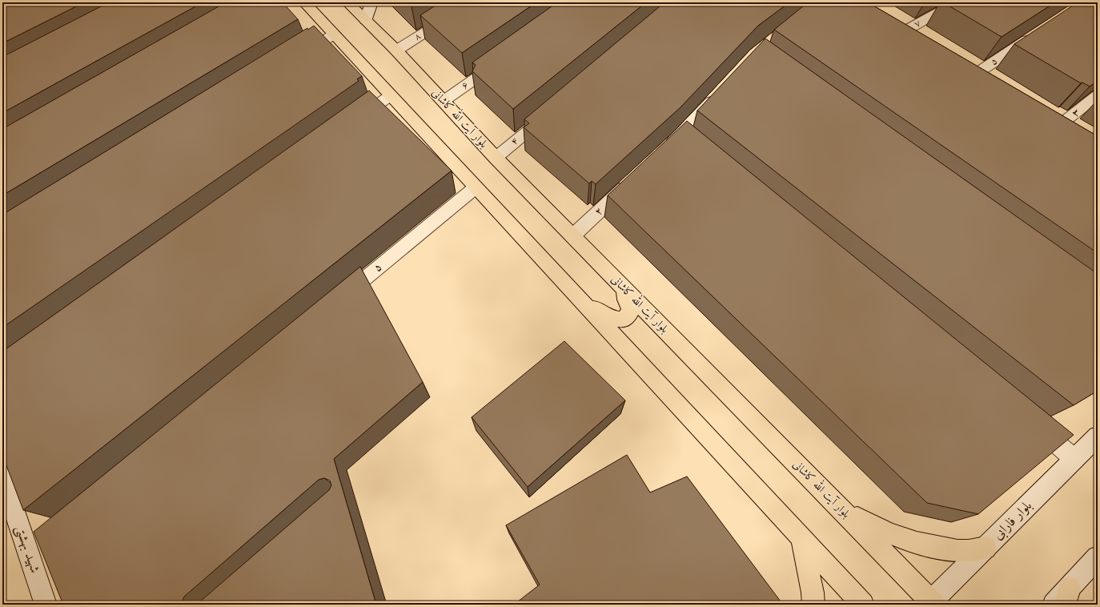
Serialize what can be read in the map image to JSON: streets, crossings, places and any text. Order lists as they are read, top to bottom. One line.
{"streets":{"main road":["بلوار آیت الله کاشانی","بلوار فارابی","شهید بهشتی"],"street":["۷","۸","۵","۶","۳","۴","۲"]},"crossings":[["۸","بلوار آیت الله کاشانی"],["۶","بلوار آیت الله کاشانی"],["بلوار آیت الله کاشانی","۴"],["بلوار آیت الله کاشانی","۲"],["بلوار آیت الله کاشانی","بلوار فارابی"]]}
